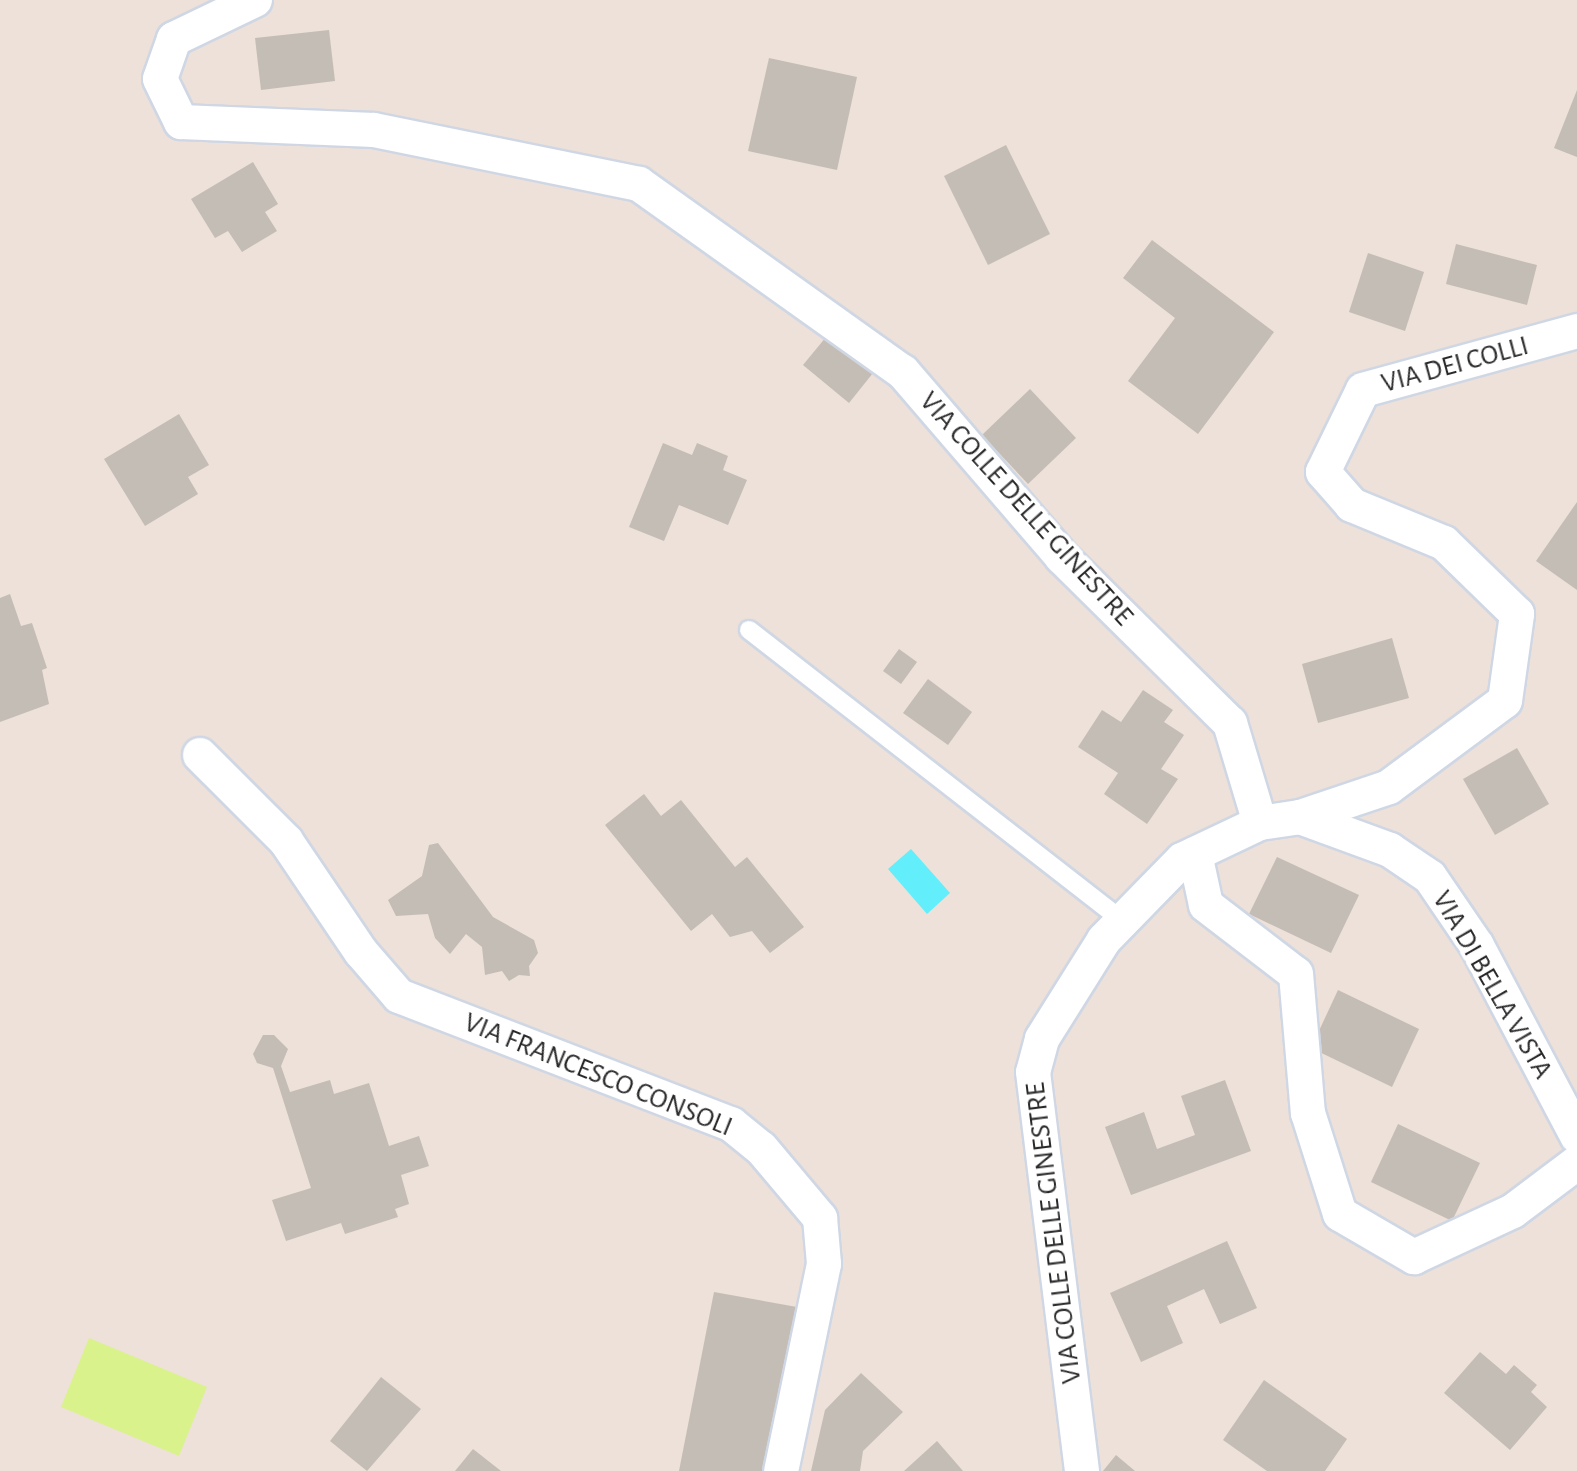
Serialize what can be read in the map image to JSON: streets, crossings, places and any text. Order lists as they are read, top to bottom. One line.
{"streets":{"street":["VIA DEI COLLI","VIA COLLE DELLE GINESTRE","VIA DI BELLA VISTA","VIA FRANCESCO CONSOLI"]},"crossings":[["VIA DEI COLLI","VIA COLLE DELLE GINESTRE"],["VIA DEI COLLI","VIA DI BELLA VISTA"]]}
